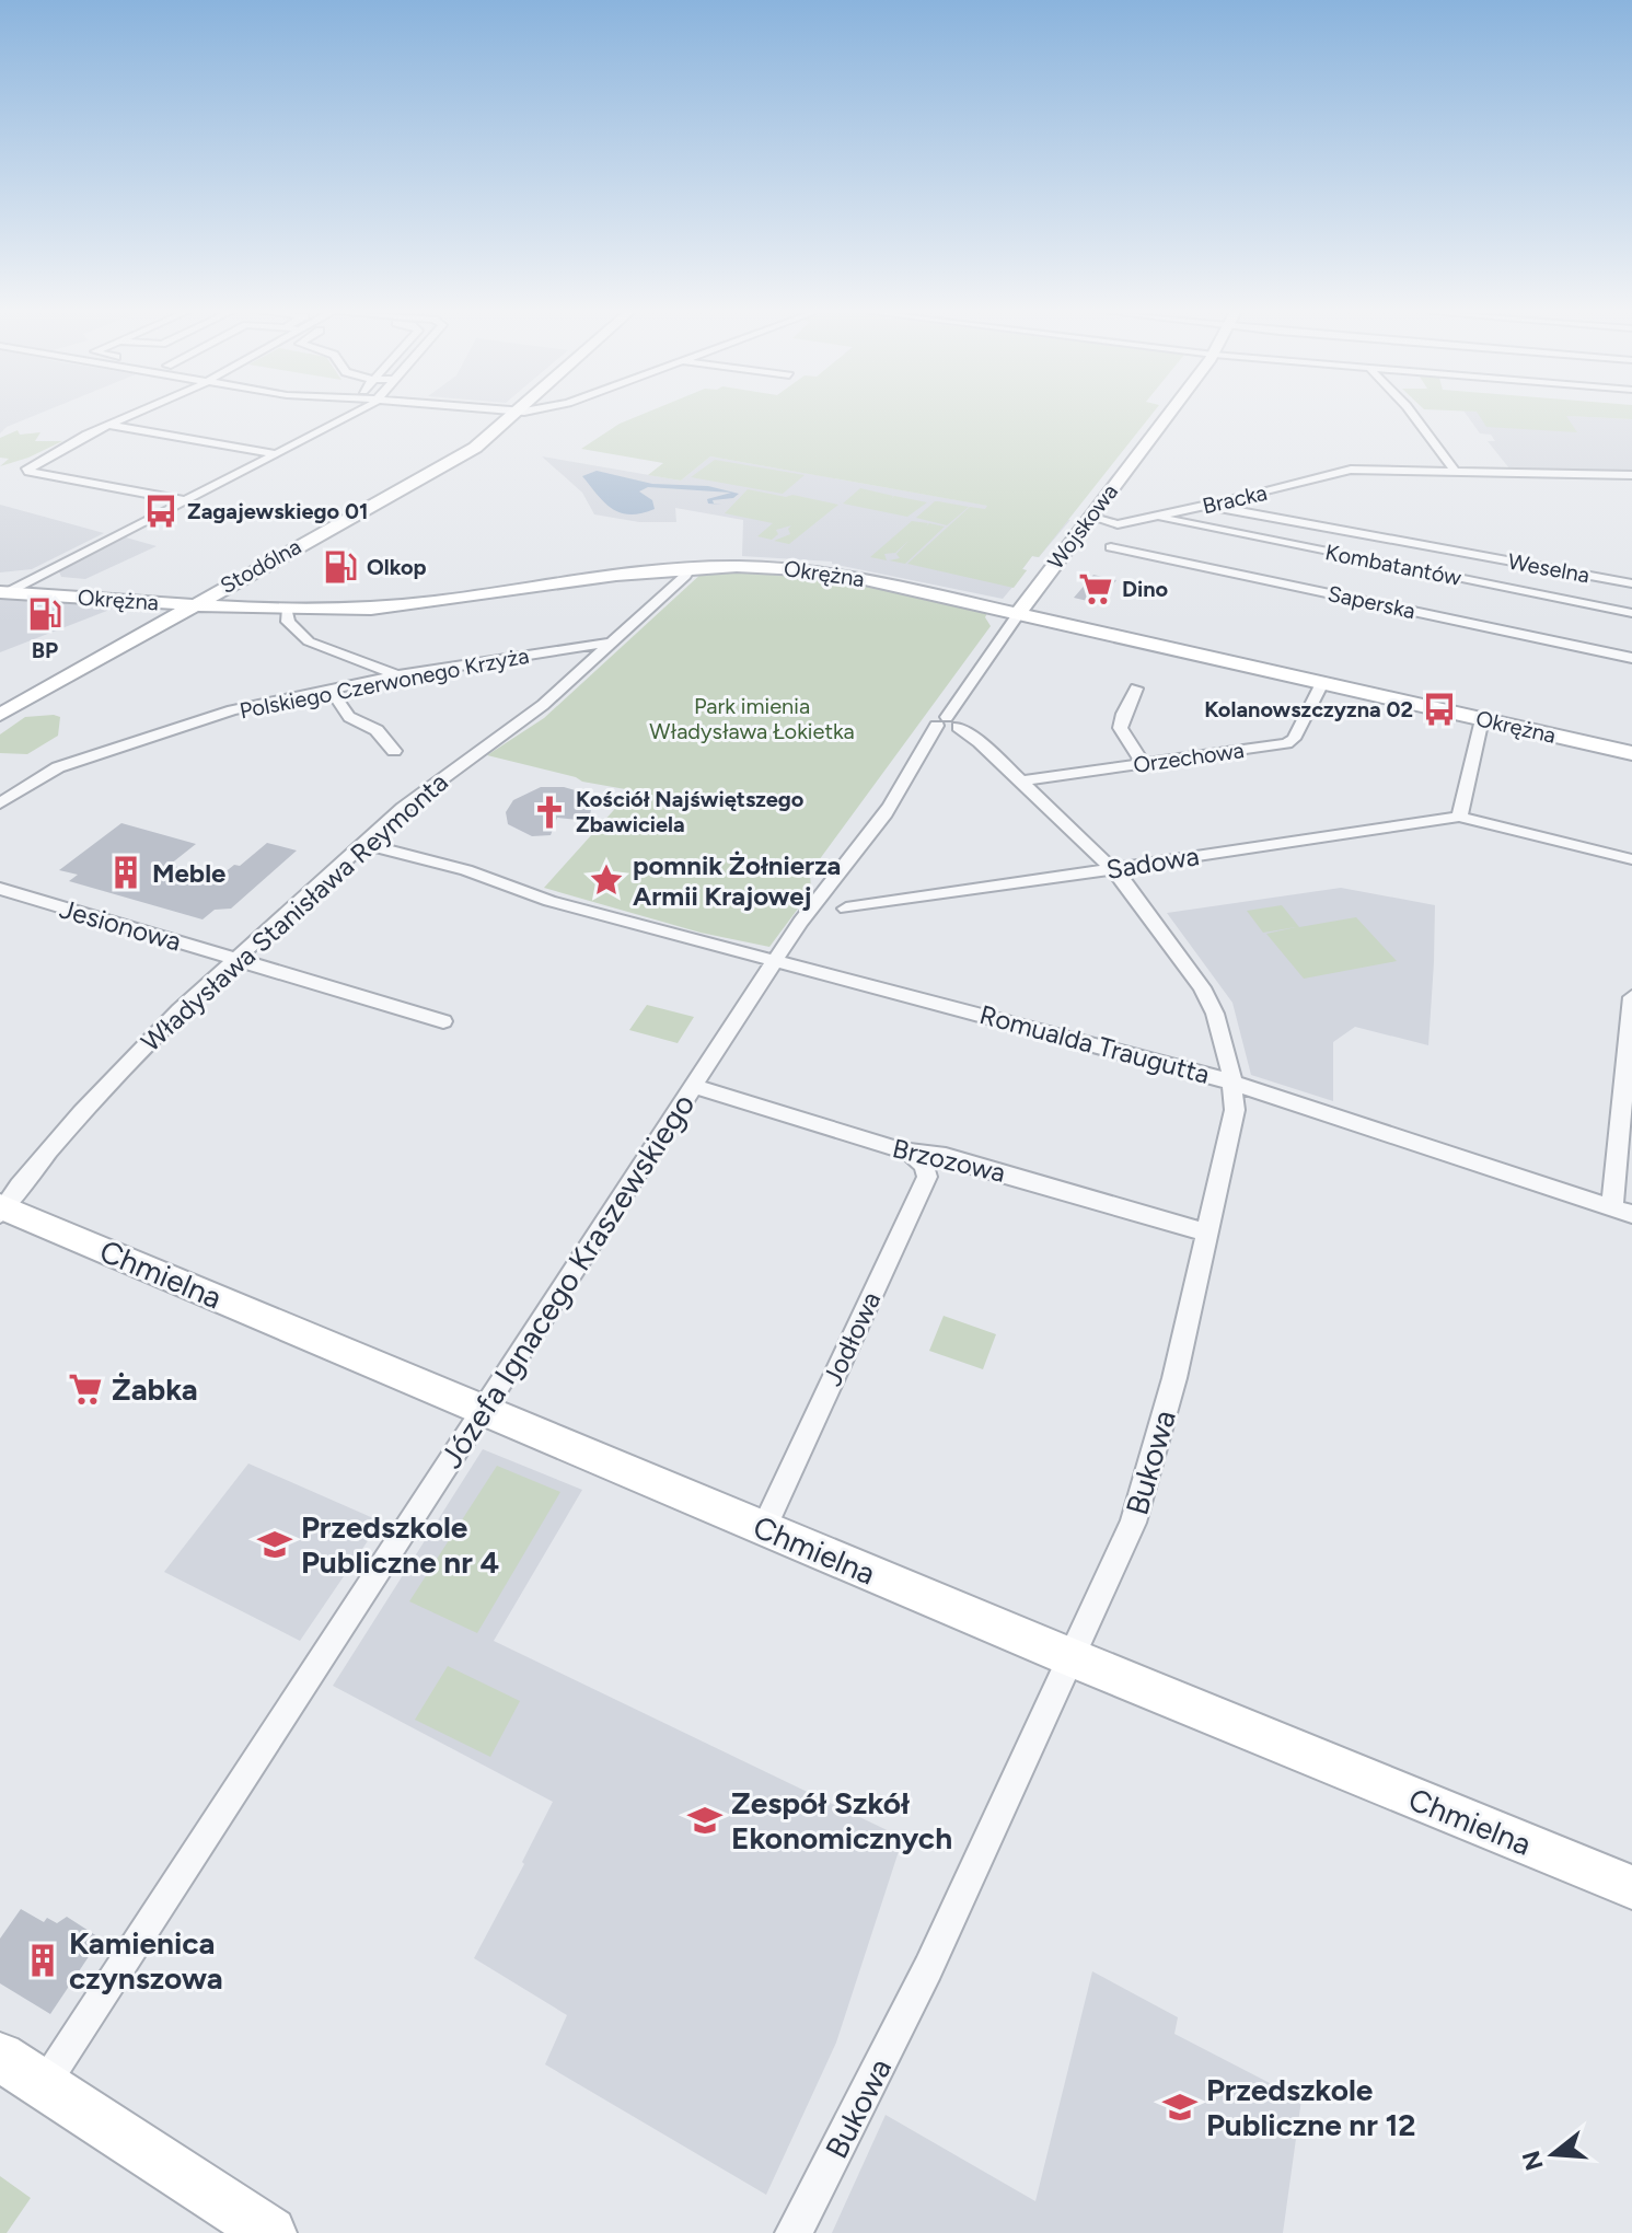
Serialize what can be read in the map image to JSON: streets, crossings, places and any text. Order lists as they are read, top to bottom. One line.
{"streets":{"street":["Bracka","Wojskowa","Kombatantów","Stodólna","Weselna","Okrężna","Saperska","Polskiego Czerwonego Krzyża","Orzechowa","Sadowa","Władysława Stanisława Reymonta","Jesionowa","Romualda Traugutta","Brzozowa","Chmielna","Józefa Ignacego Kraszewskiego","Jodłowa","Bukowa"]},"crossings":[["Bracka","Wojskowa"],["Bracka","Kombatantów"],["Bracka","Weselna"],["Wojskowa","Okrężna"],["Wojskowa","Józefa Ignacego Kraszewskiego"],["Stodólna","Okrężna"],["Okrężna","Orzechowa"],["Okrężna","Władysława Stanisława Reymonta"],["Okrężna","Józefa Ignacego Kraszewskiego"],["Polskiego Czerwonego Krzyża","Władysława Stanisława Reymonta"],["Orzechowa","Bukowa"],["Sadowa","Bukowa"],["Władysława Stanisława Reymonta","Jesionowa"],["Władysława Stanisława Reymonta","Romualda Traugutta"],["Władysława Stanisława Reymonta","Chmielna"],["Romualda Traugutta","Józefa Ignacego Kraszewskiego"],["Romualda Traugutta","Bukowa"],["Brzozowa","Józefa Ignacego Kraszewskiego"],["Brzozowa","Jodłowa"],["Brzozowa","Bukowa"],["Chmielna","Józefa Ignacego Kraszewskiego"],["Chmielna","Jodłowa"],["Chmielna","Bukowa"],["Józefa Ignacego Kraszewskiego","Bukowa"]],"parks":["Park imienia Władysława Łokietka"],"places":{"bus stop":["Zagajewskiego 01","Kolanowszczyzna 02"],"fuel station":["Olkop","BP"],"supermarket":["Dino","Żabka"],"church":["Kościół Najświętszego Zbawiciela"],"building":["Meble","Kamienica czynszowa"],"place":["pomnik Żołnierza Armii Krajowej"],"school or university":["Przedszkole Publiczne nr 4","Zespół Szkół Ekonomicznych","Przedszkole Publiczne nr 12"]},"north":"left"}
